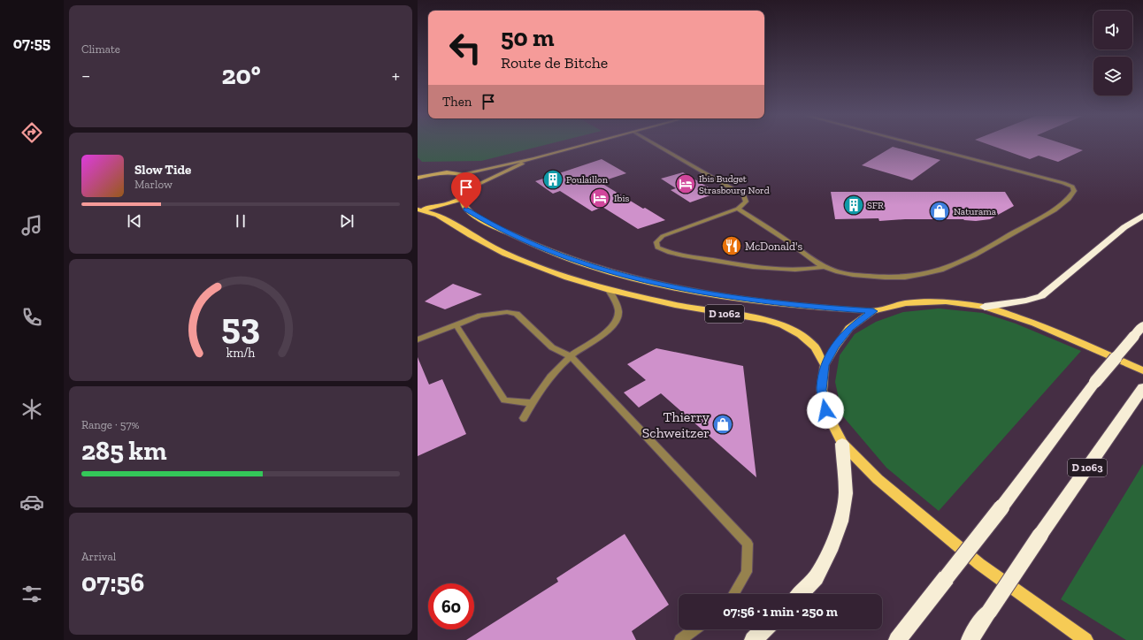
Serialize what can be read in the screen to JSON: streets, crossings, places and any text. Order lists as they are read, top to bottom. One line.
{"streets":{"highway":["D 1063"],"main road":["D 1062"]},"places":{"building":["Poulaillon","SFR"],"hotel":["Ibis Budget Strasbourg Nord","Ibis"],"shop":["Naturama","Thierry Schweitzer"],"restaurant":["McDonald's"]},"page":{"tabs":"07:55","tile":["Climate",["Range · 57%","285 km"],["Arrival","07:56"]],"turn":["50 m","Route de Bitche"],"heat":["−","20°","+"],"then":"Then","song":["Slow Tide","Marlow"],"limit":"60","trip":"07:56 · 1 min · 250 m","gauge":["53","km/h"]}}
